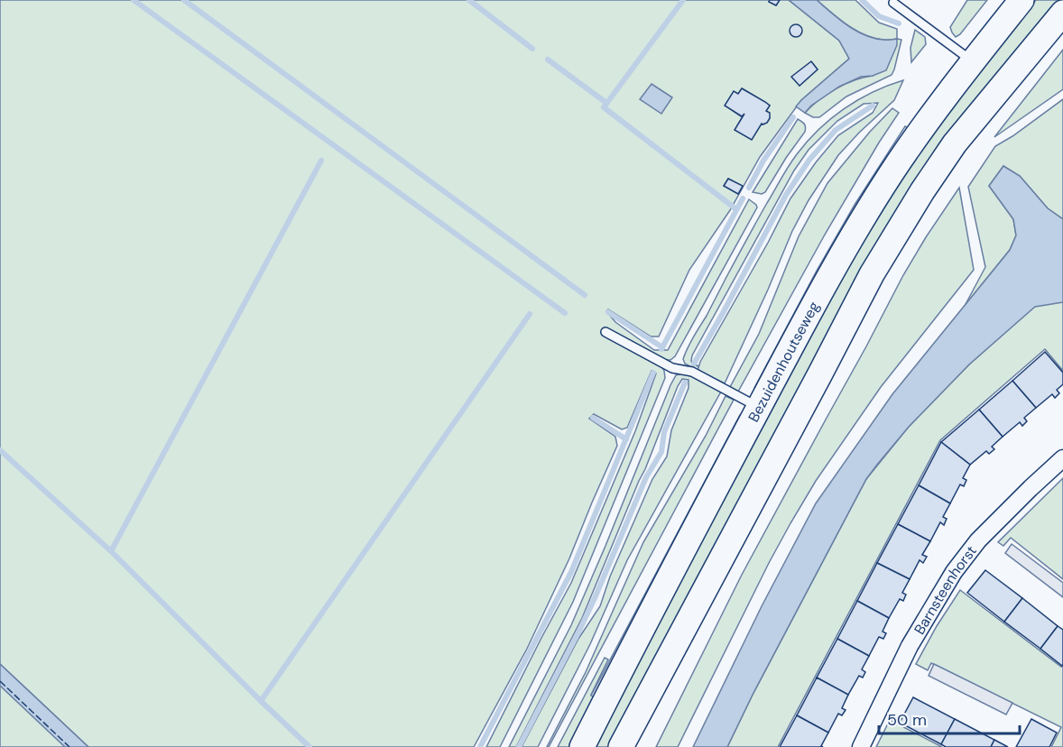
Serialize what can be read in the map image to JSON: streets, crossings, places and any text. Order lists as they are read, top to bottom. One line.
{"streets":{"main road":["Bezuidenhoutseweg"],"street":["Barnsteenhorst"]},"scale_bar":"50 m"}
